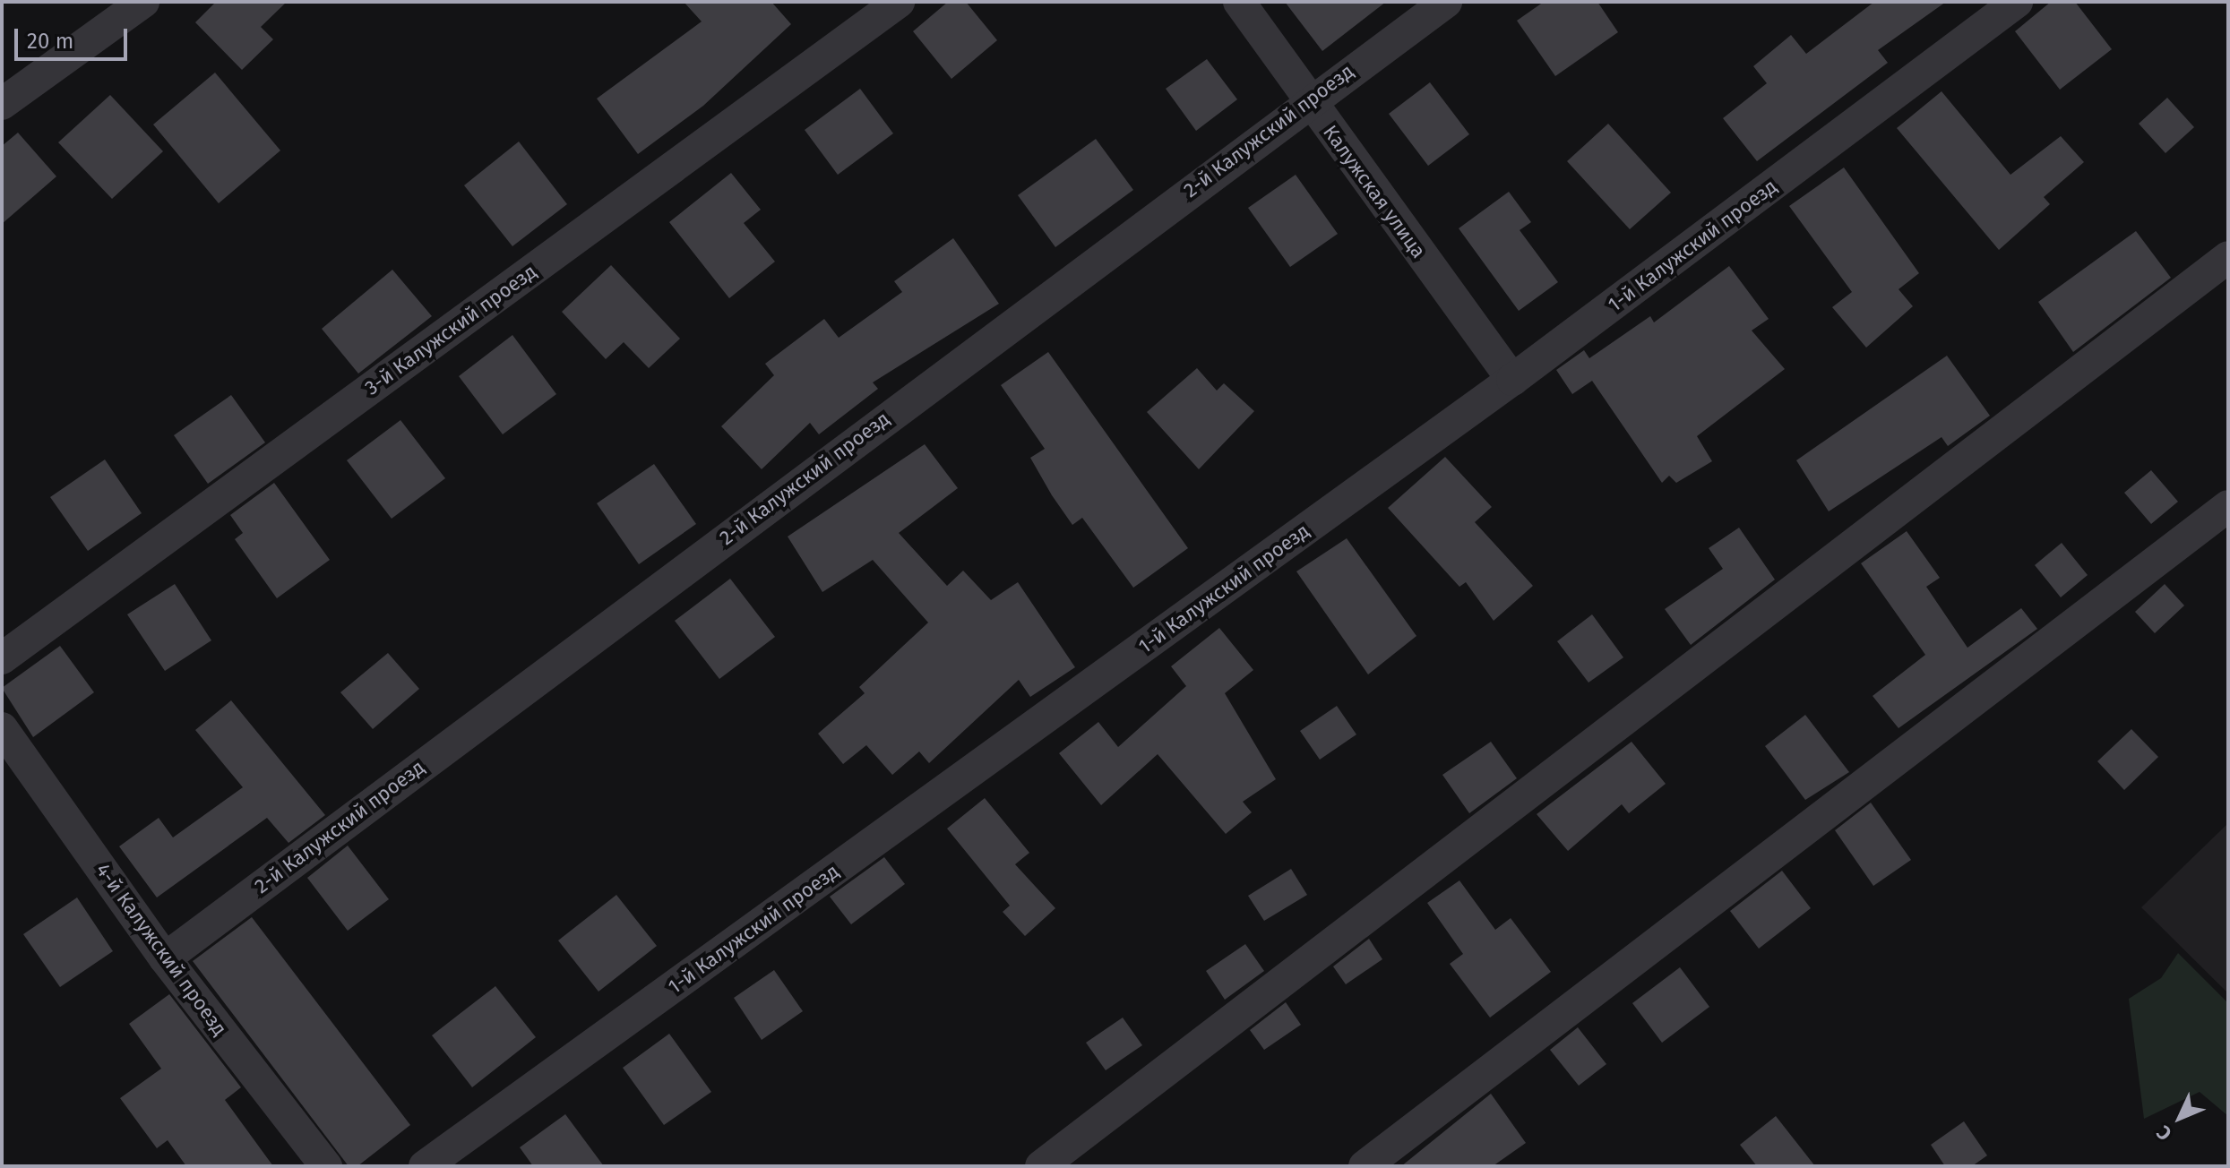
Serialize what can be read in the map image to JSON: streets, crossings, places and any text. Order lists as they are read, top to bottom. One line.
{"streets":{"street":["2-й Калужский проезд","Калужская улица","1-й Калужский проезд","3-й Калужский проезд","4-й Калужский проезд"]},"crossings":[["2-й Калужский проезд","Калужская улица"],["2-й Калужский проезд","4-й Калужский проезд"],["Калужская улица","1-й Калужский проезд"]],"scale_bar":"20 m","north":"bottom left"}
